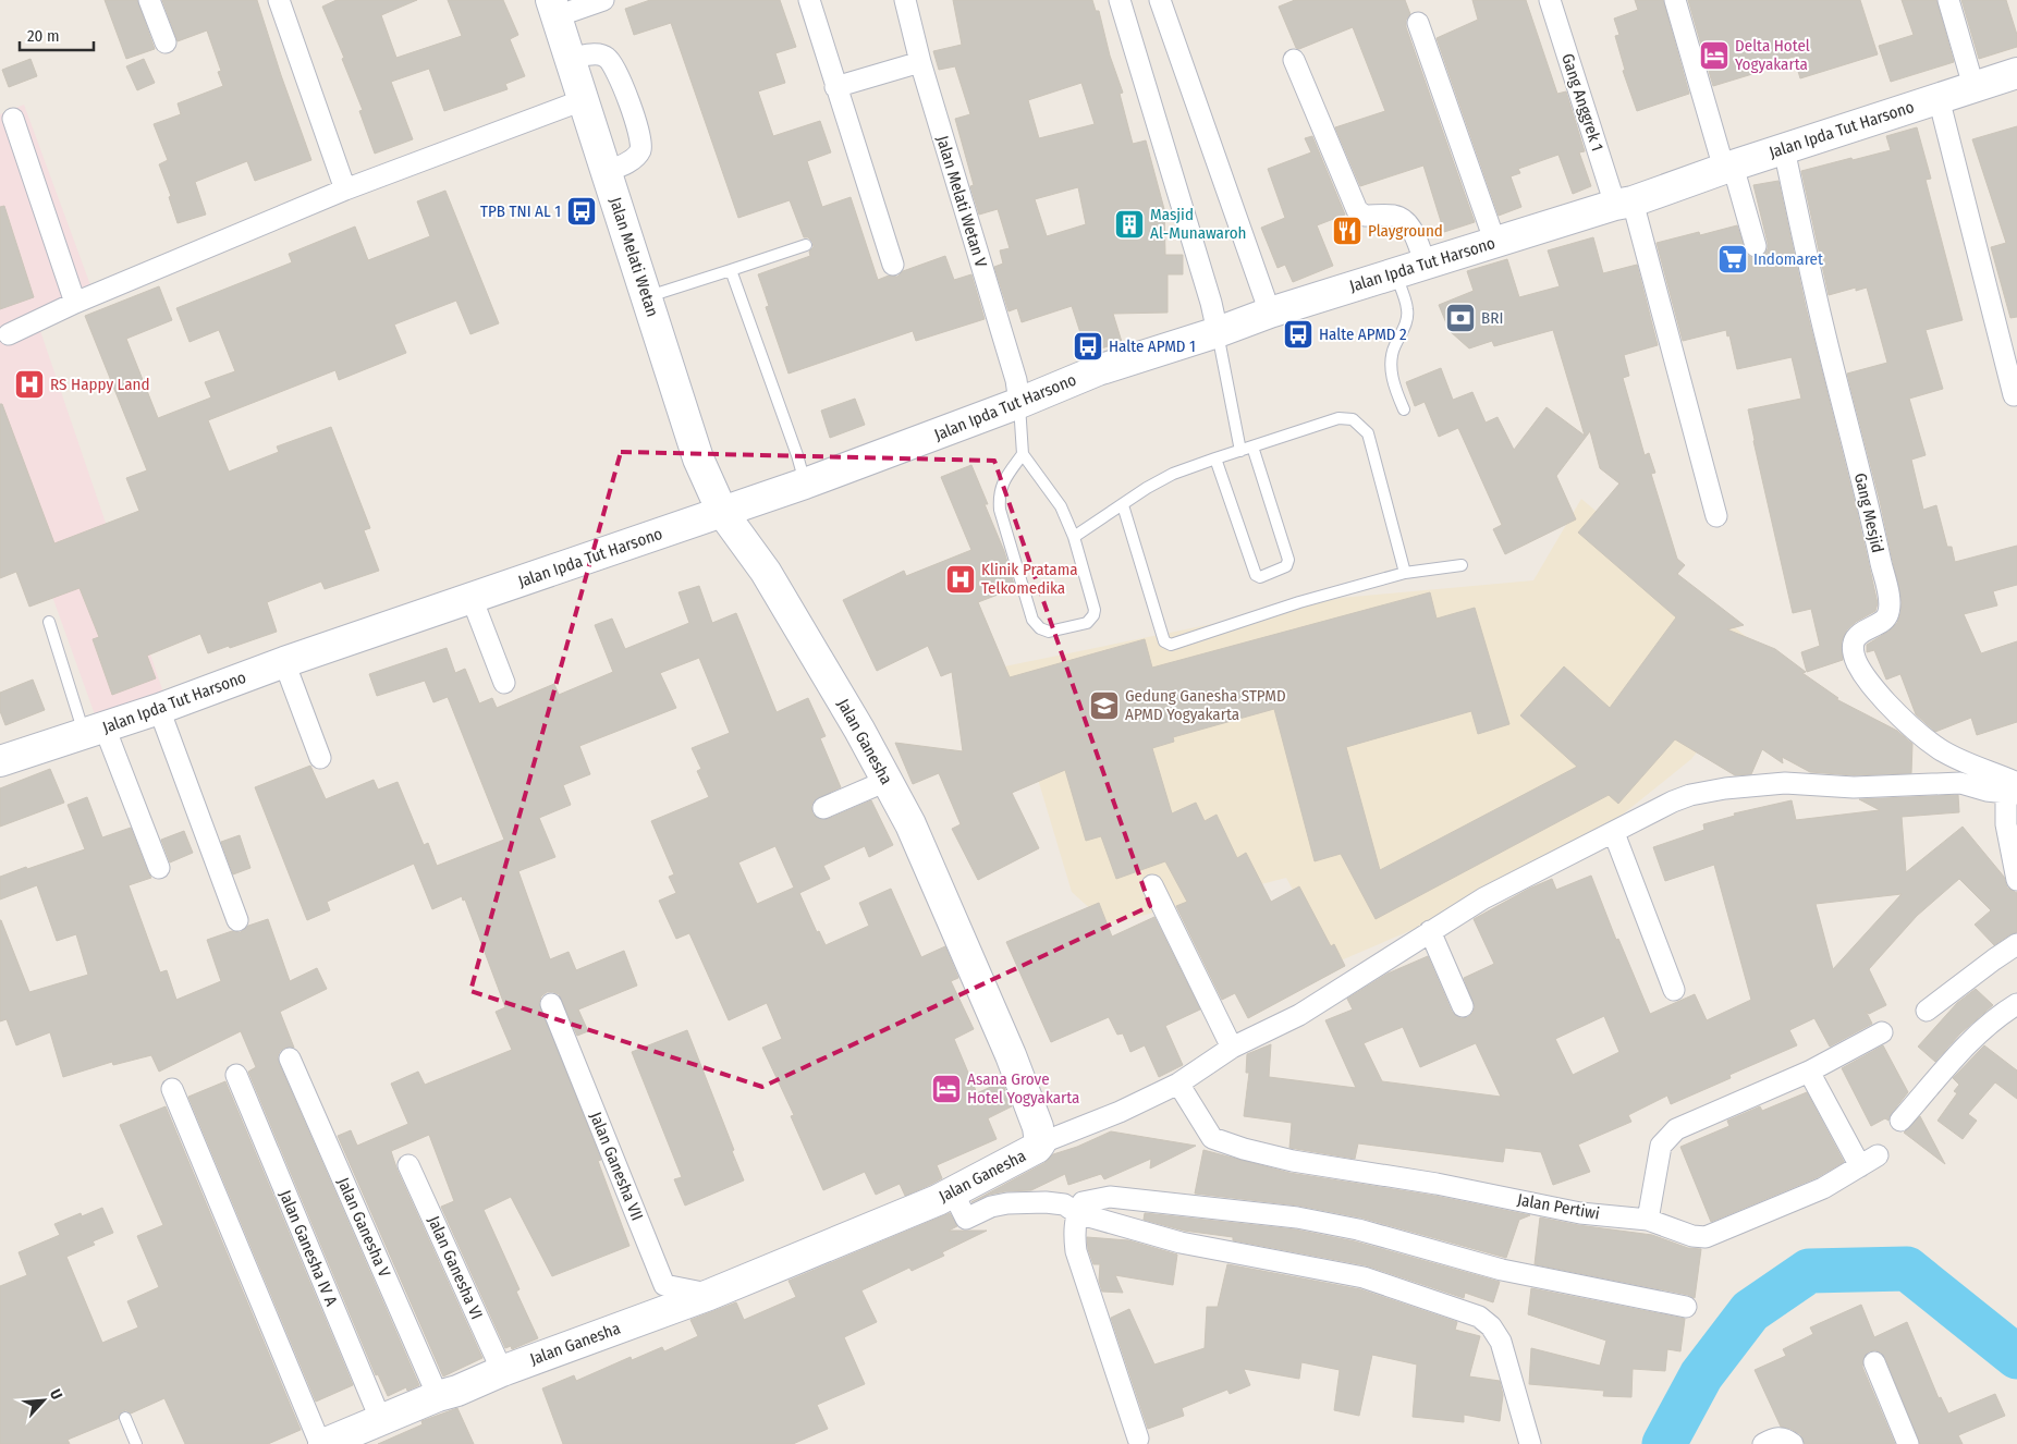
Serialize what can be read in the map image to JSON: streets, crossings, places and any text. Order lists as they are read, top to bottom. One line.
{"streets":{"main road":["Jalan Ipda Tut Harsono","Jalan Melati Wetan","Jalan Ganesha"],"street":["Gang Anggrek 1","Jalan Melati Wetan V","Gang Mesjid","Jalan Ganesha VII","Jalan Pertiwi","Jalan Ganesha V","Jalan Ganesha IV A","Jalan Ganesha VI"]},"crossings":[["Gang Anggrek 1","Jalan Ipda Tut Harsono"],["Jalan Ipda Tut Harsono","Jalan Melati Wetan V"],["Jalan Ipda Tut Harsono","Jalan Melati Wetan"],["Jalan Ipda Tut Harsono","Gang Mesjid"],["Jalan Ipda Tut Harsono","Jalan Ganesha"],["Jalan Melati Wetan","Jalan Ganesha"],["Jalan Ganesha","Jalan Ganesha VII"],["Jalan Ganesha","Jalan Ganesha V"],["Jalan Ganesha","Jalan Ganesha IV A"],["Jalan Ganesha","Jalan Ganesha VI"]],"places":{"hotel":["Delta Hotel Yogyakarta","Asana Grove Hotel Yogyakarta"],"bus stop":["TPB TNI AL 1","Halte APMD 2","Halte APMD 1"],"building":["Masjid Al-Munawaroh"],"restaurant":["Playground"],"supermarket":["Indomaret"],"bank":["BRI"],"hospital":["RS Happy Land","Klinik Pratama Telkomedika"],"school or university":["Gedung Ganesha STPMD APMD Yogyakarta"]},"scale_bar":"20 m","north":"top right"}
